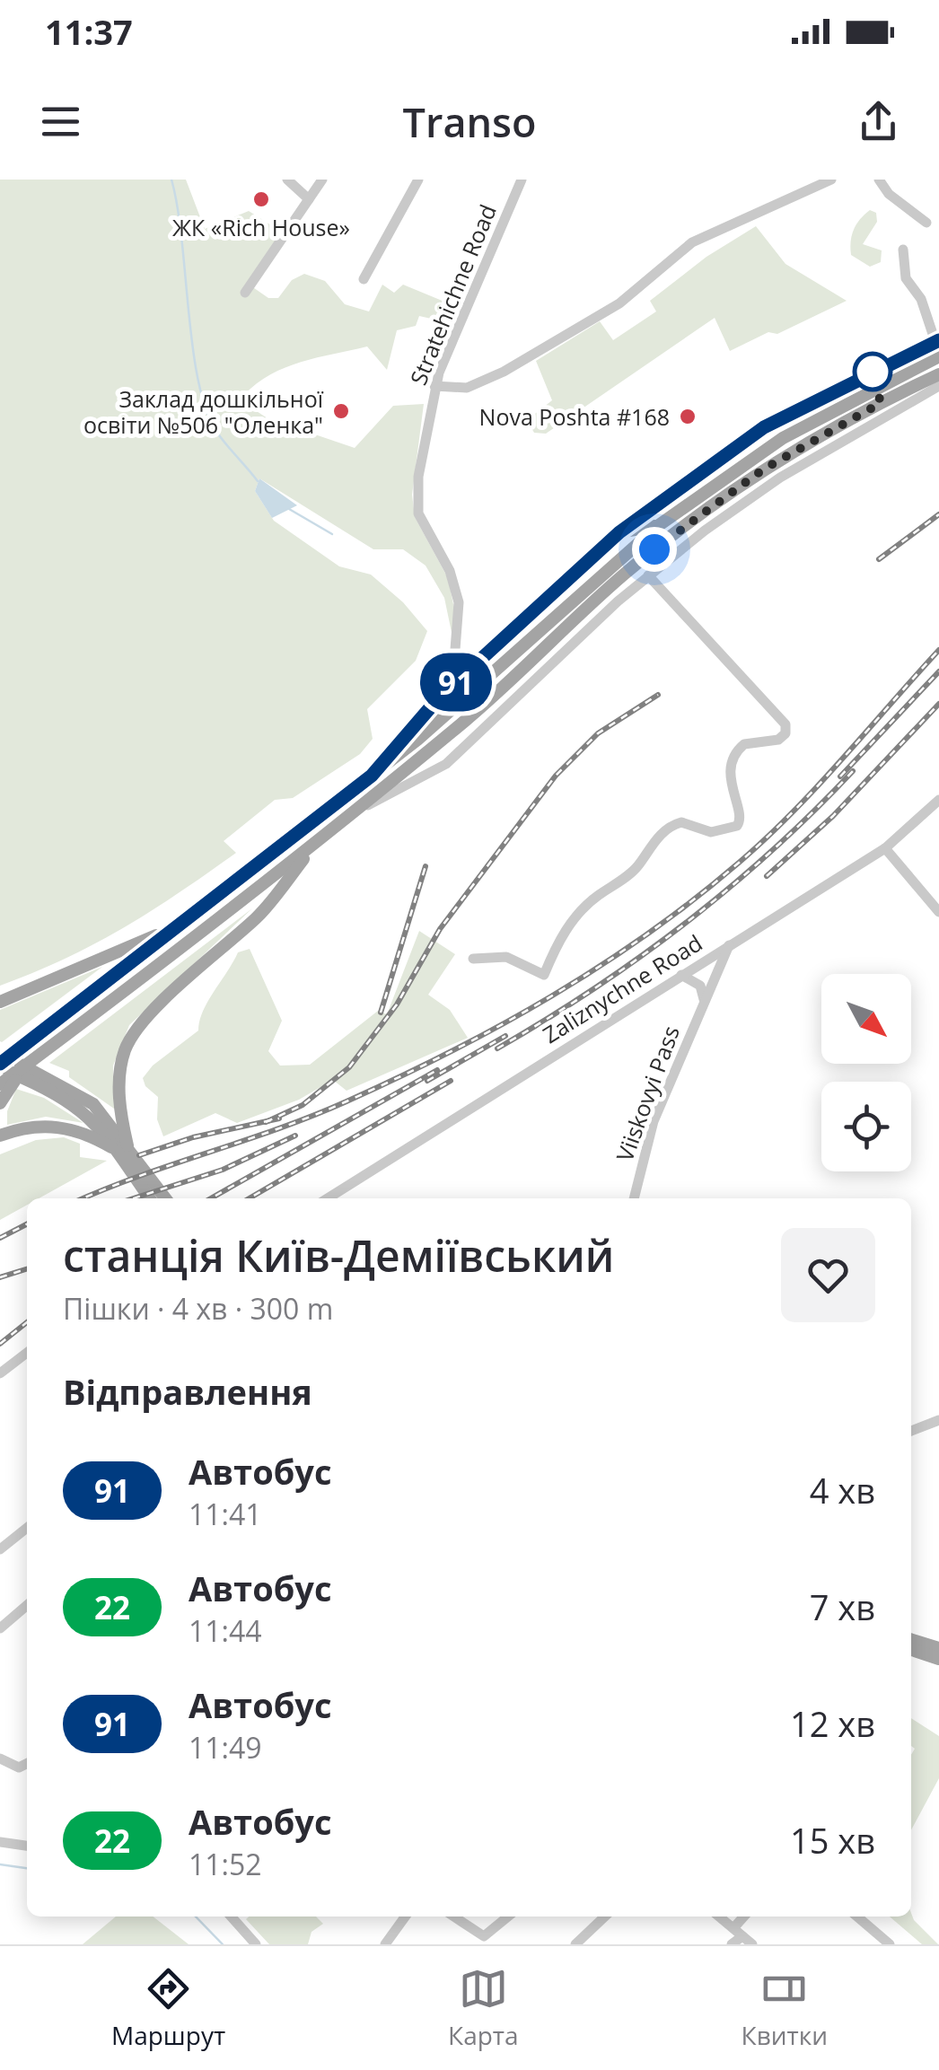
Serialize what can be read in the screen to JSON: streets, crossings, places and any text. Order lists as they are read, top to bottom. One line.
{"streets":{"street":["Stratehichne Road","Zaliznychne Road","Viiskovyi Pass"]},"crossings":[["Zaliznychne Road","Viiskovyi Pass"]],"places":["ЖК «Rich House»","Заклад дошкільної освіти №506 \"Оленка\"","Nova Poshta #168"],"lines":["bus line 91"],"north":"bottom right","page":{"status":"11:37","header":"Transo","on_map":"91","heading":[["станція Київ-Деміївський","Пішки · 4 хв · 300 m"],"Відправлення"],"list":[{"mark":"91","name":"Автобус","note":"11:41","value":"4 хв"},{"mark":"22","name":"Автобус","note":"11:44","value":"7 хв"},{"mark":"91","name":"Автобус","note":"11:49","value":"12 хв"},{"mark":"22","name":"Автобус","note":"11:52","value":"15 хв"}],"tabs":["Маршрут","Карта","Квитки"]}}
